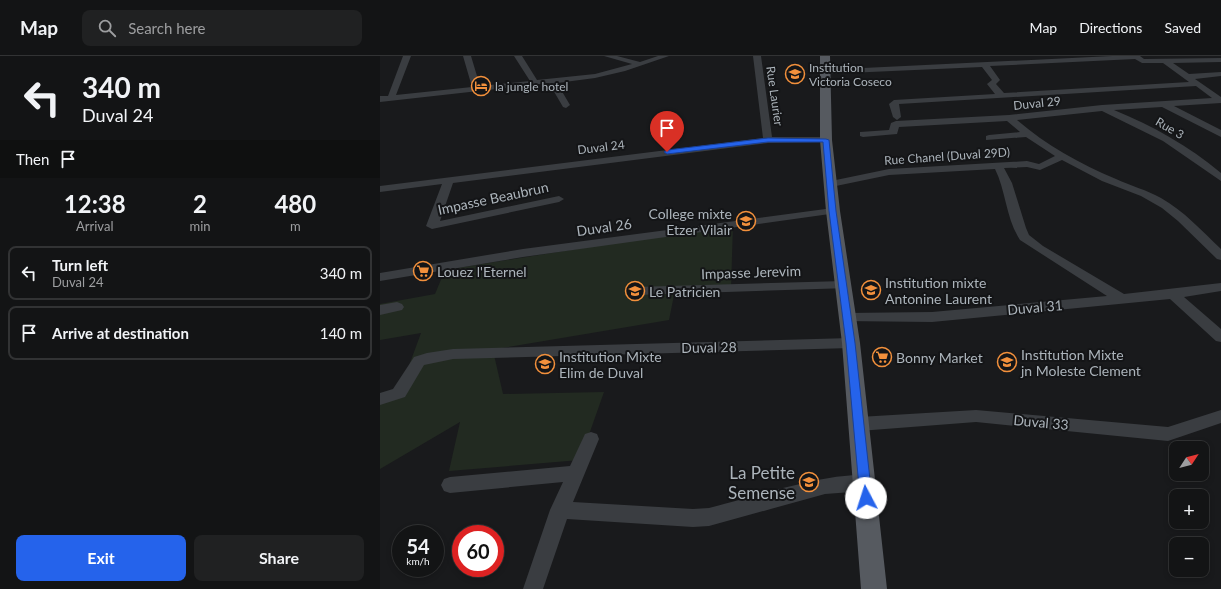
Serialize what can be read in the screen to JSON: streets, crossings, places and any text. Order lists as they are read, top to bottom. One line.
{"streets":{"street":["Rue Laurier","Duval 29","Rue 3","Duval 24","Rue Chanel (Duval 29D)","Impasse Beaubrun","Duval 26","Impasse Jerevim","Duval 31","Duval 28","Duval 33"]},"crossings":[["Rue Laurier","Duval 24"],["Duval 29","Rue 3"],["Duval 24","Impasse Beaubrun"]],"places":{"school or university":["Institution Victoria Coseco","College mixte Etzer Vilair","Institution mixte Antonine Laurent","Le Patricien","Institution Mixte jn Moleste Clement","Institution Mixte Elim de Duval","La Petite Semense"],"hotel":["la jungle hotel"],"supermarket":["Louez l'Eternel","Bonny Market"]},"north":"top right","page":{"header":"Map","search":"Search here","nav":["Map","Directions","Saved"],"turn":["340 m","Duval 24"],"then":"Then","eta":["12:38","Arrival","2","min","480","m"],"list":[{"name":"Turn left","note":"Duval 24","value":"340 m"},{"name":"Arrive at destination","value":"140 m"}],"map_buttons":["+","−"],"speed":"54 km/h","limit":"60","buttons":["Exit","Share"]}}
